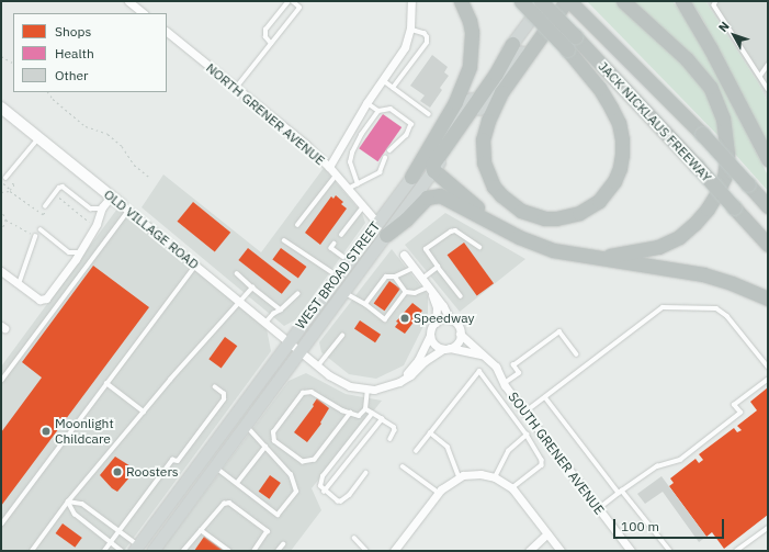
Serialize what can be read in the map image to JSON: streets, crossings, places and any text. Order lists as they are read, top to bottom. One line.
{"streets":{"highway":["JACK NICKLAUS FREEWAY"],"main road":["WEST BROAD STREET"],"street":["NORTH GRENER AVENUE","OLD VILLAGE ROAD","SOUTH GRENER AVENUE"]},"crossings":[["NORTH GRENER AVENUE","WEST BROAD STREET"],["JACK NICKLAUS FREEWAY","WEST BROAD STREET"],["OLD VILLAGE ROAD","WEST BROAD STREET"]],"places":["Speedway","Moonlight Childcare","Roosters"],"legend":["Shops","Health","Other"],"scale_bar":"100 m","north":"top left"}
